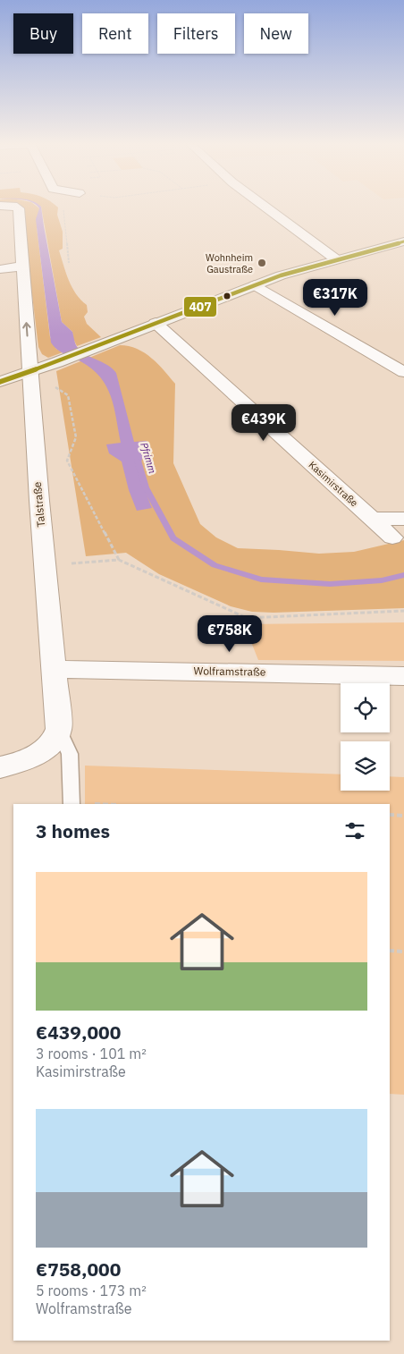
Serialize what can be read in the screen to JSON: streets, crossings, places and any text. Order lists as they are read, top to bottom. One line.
{"streets":{"street":["Kasimirstraße","Talstraße","Wolframstraße"]},"crossings":[["Talstraße","Wolframstraße"]],"water":["Pfrimm"],"places":["Wohnheim Gaustraße"],"lines":["transit line 407"],"page":{"chip":["Buy","Rent","Filters","New"],"price":["€317K","€439K","€758K"],"heading":"3 homes","list":[{"name":"€439,000","note":"3 rooms · 101 m² · Kasimirstraße"},{"name":"€758,000","note":"5 rooms · 173 m² · Wolframstraße"}]}}
